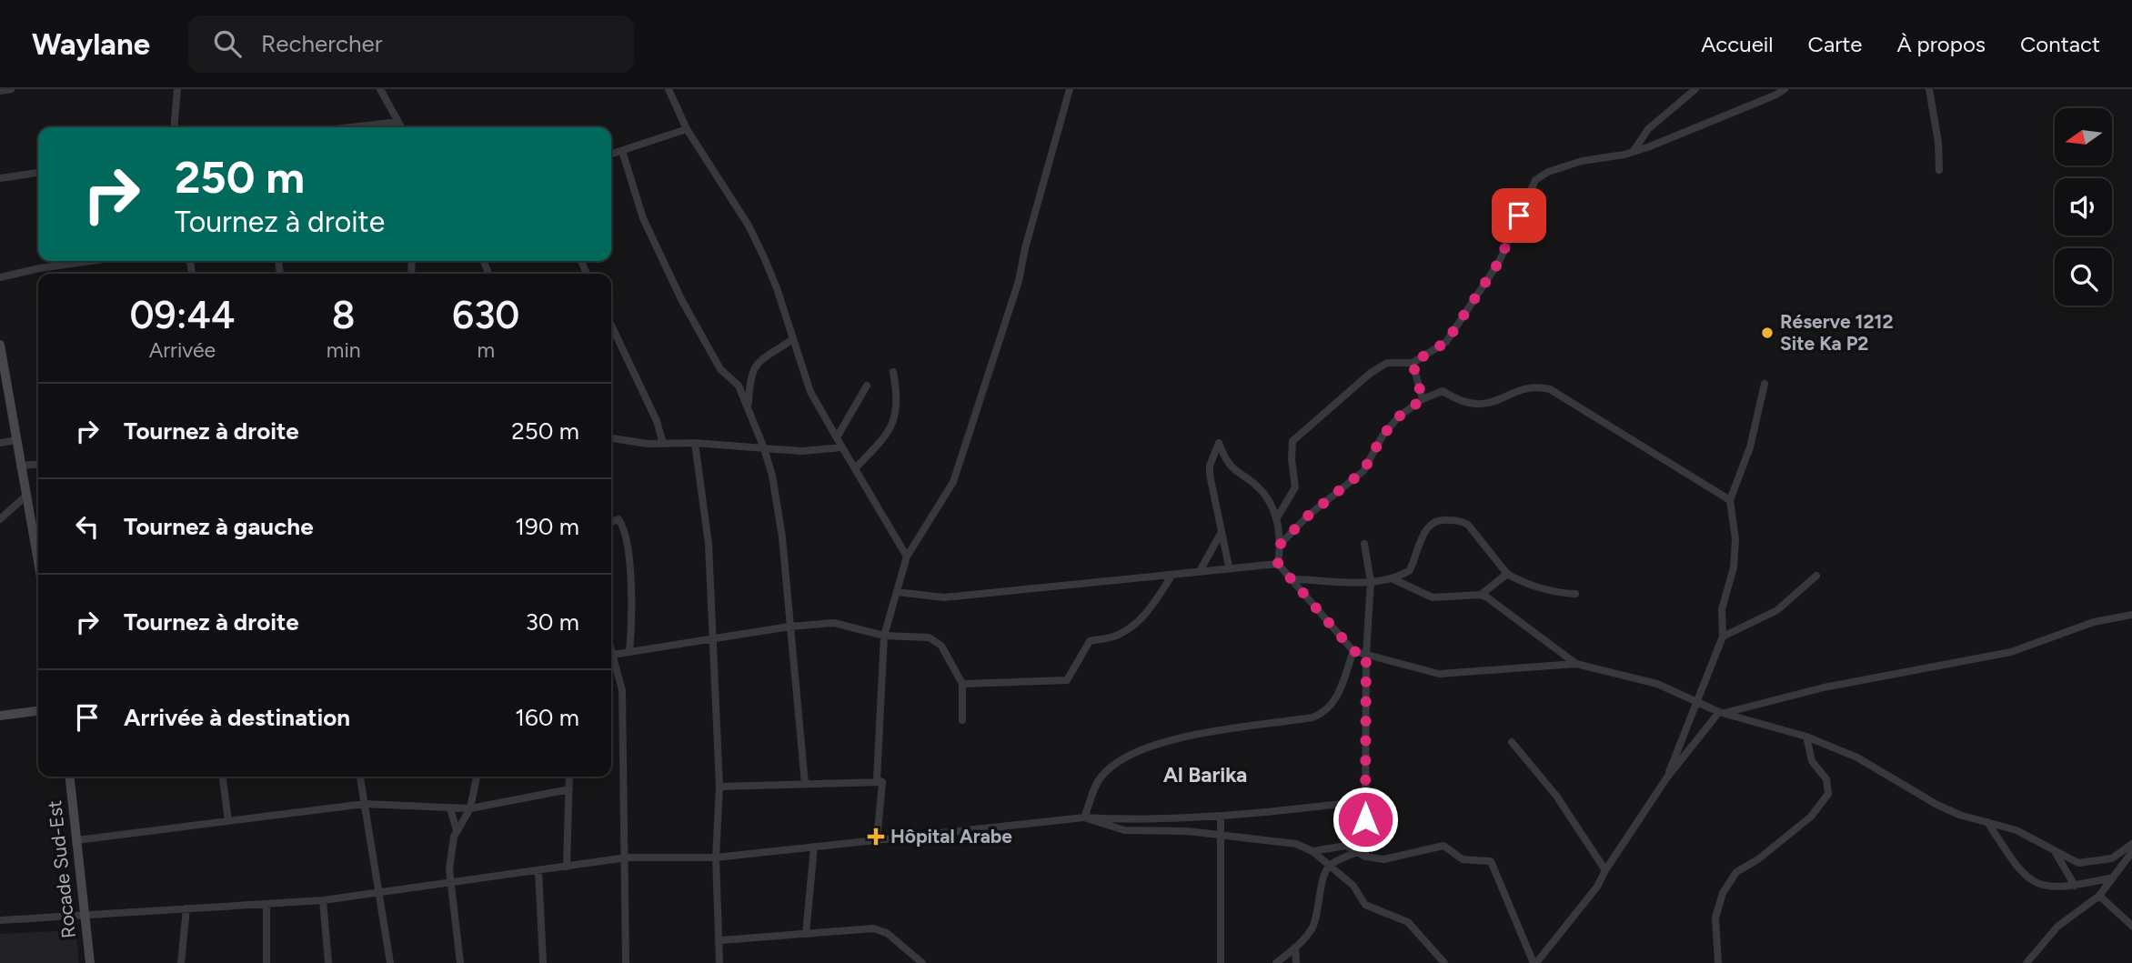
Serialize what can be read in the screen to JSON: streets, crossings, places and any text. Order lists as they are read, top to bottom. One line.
{"streets":{"street":["Rocade Sud-Est"]},"districts":["Al Barika"],"places":{"other":["Réserve 1212 Site Ka P2"],"health":["Hôpital Arabe"]},"north":"left","page":{"header":"Waylane","search":"Rechercher","nav":["Accueil","Carte","À propos","Contact"],"turn":["250 m","Tournez à droite"],"eta":["09:44","Arrivée","8","min","630","m"],"list":[{"name":"Tournez à droite","value":"250 m"},{"name":"Tournez à gauche","value":"190 m"},{"name":"Tournez à droite","value":"30 m"},{"name":"Arrivée à destination","value":"160 m"}]}}
